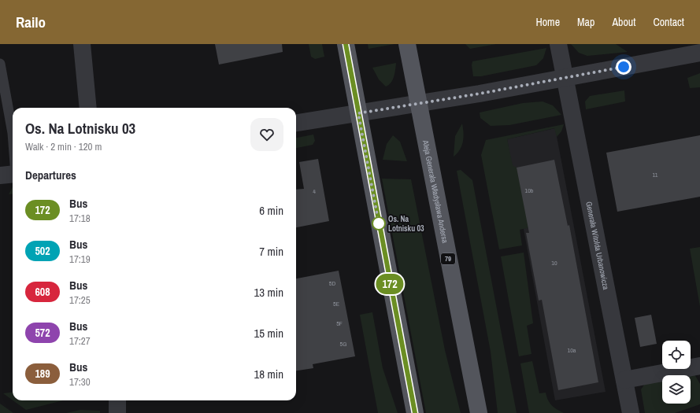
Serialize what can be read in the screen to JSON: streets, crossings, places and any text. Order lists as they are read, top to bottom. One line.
{"streets":{"main road":["Aleja Generała Władysława Andersa","79"],"street":["Generała Witolda Urbanowicza"]},"places":["Os. Na Lotnisku 03"],"lines":["bus line 172"],"house_numbers":["11","10b","4","10","5D","5E","5F","5G","10a"],"page":{"header":"Railo","nav":["Home","Map","About","Contact"],"on_map":"172","heading":[["Os. Na Lotnisku 03","Walk · 2 min · 120 m"],"Departures"],"list":[{"mark":"172","name":"Bus","note":"17:18","value":"6 min"},{"mark":"502","name":"Bus","note":"17:19","value":"7 min"},{"mark":"608","name":"Bus","note":"17:25","value":"13 min"},{"mark":"572","name":"Bus","note":"17:27","value":"15 min"},{"mark":"189","name":"Bus","note":"17:30","value":"18 min"}]}}
